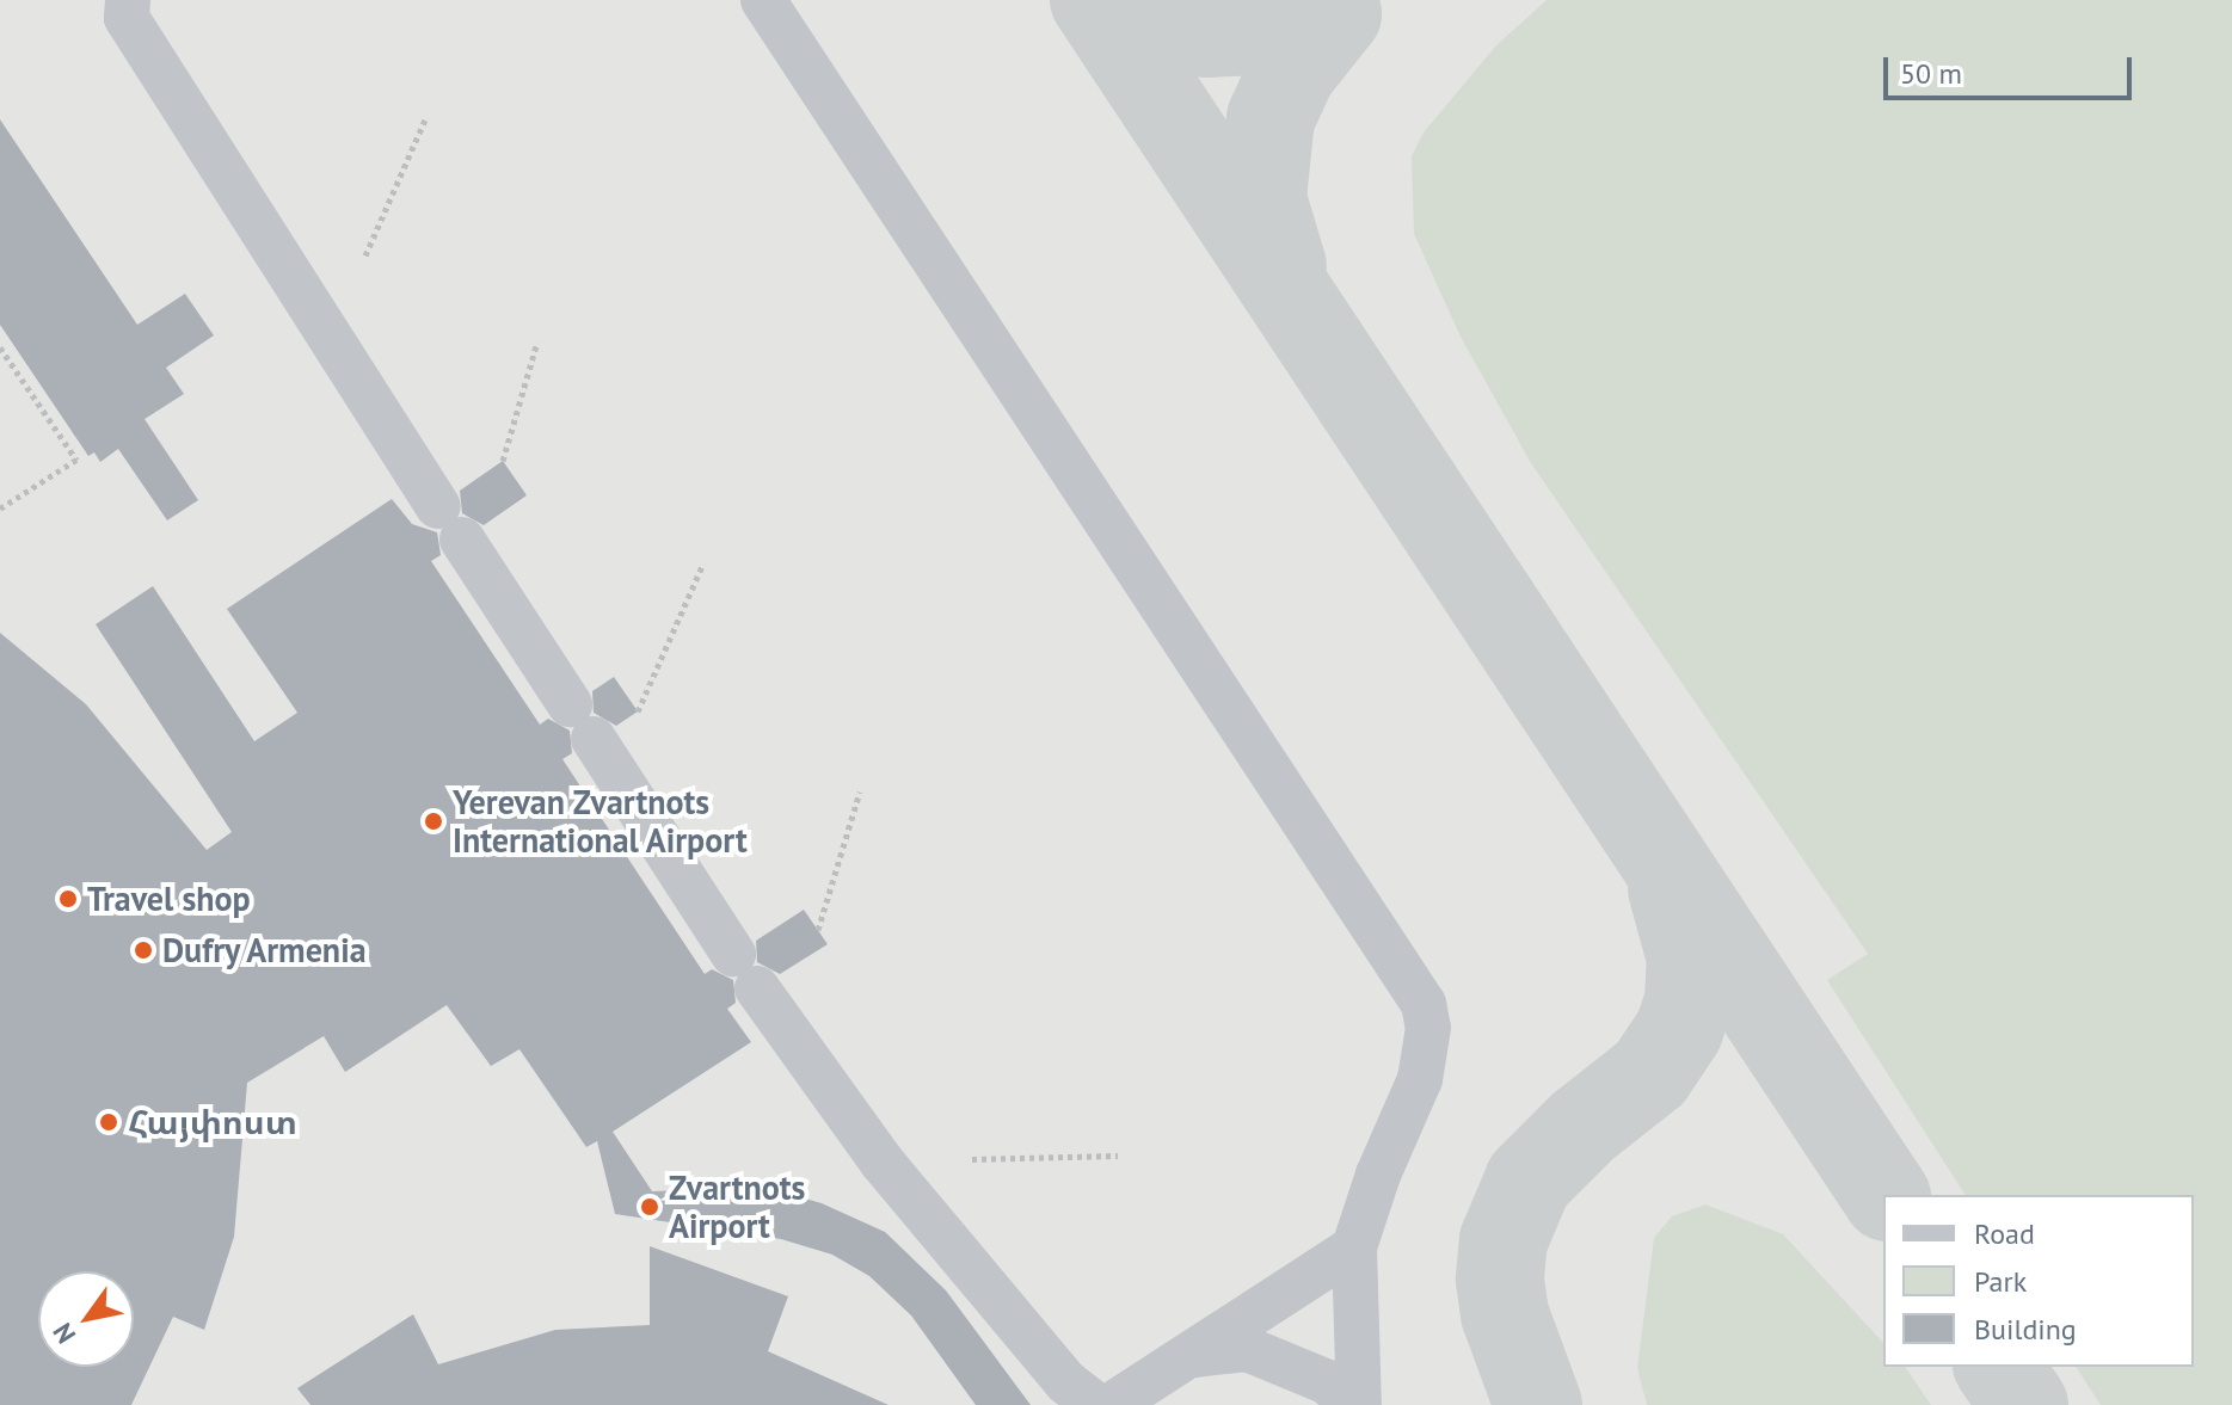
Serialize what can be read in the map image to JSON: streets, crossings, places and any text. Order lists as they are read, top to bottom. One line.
{"places":["Yerevan Zvartnots International Airport","Travel shop","Dufry Armenia","Հայփոստ","Zvartnots Airport"],"legend":["Road","Park","Building"],"scale_bar":"50 m","north":"bottom left"}
